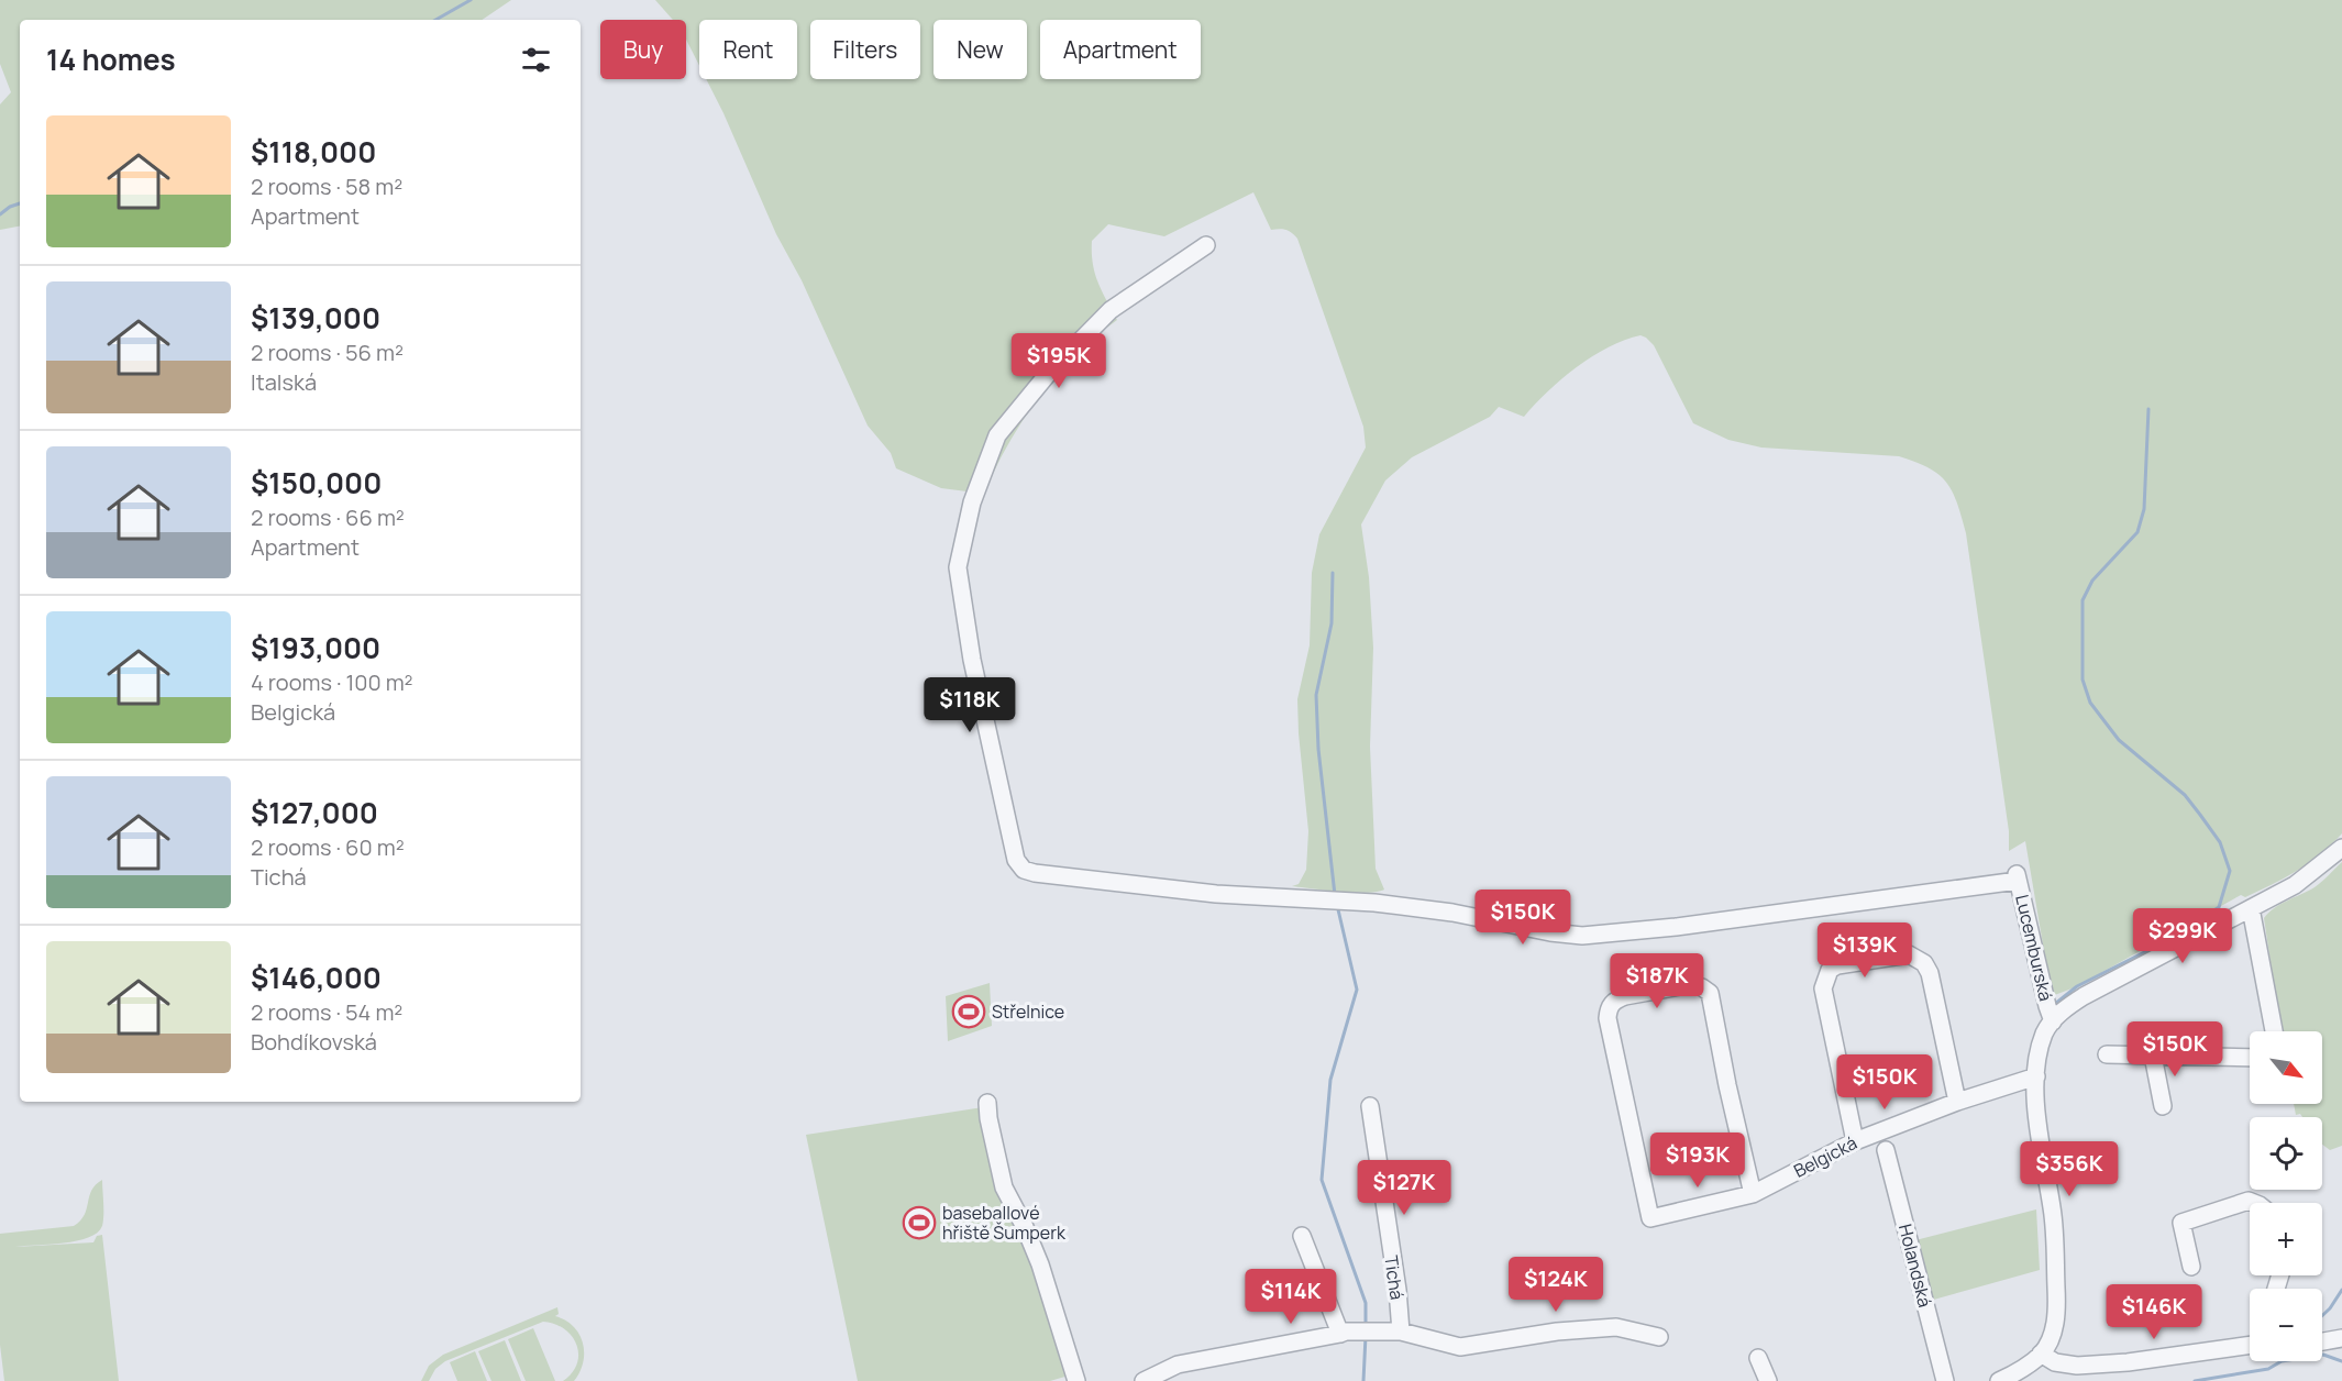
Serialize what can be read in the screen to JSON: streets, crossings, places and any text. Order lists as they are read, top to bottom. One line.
{"streets":{"street":["Lucemburská","Belgická","Holandská","Tichá"]},"places":{"sports":["Střelnice","baseballové hřiště Šumperk"]},"north":"bottom right","page":{"chip":["Buy","Rent","Filters","New","Apartment"],"heading":"14 homes","list":[{"name":"$118,000","note":"2 rooms · 58 m² · Apartment"},{"name":"$139,000","note":"2 rooms · 56 m² · Italská"},{"name":"$150,000","note":"2 rooms · 66 m² · Apartment"},{"name":"$193,000","note":"4 rooms · 100 m² · Belgická"},{"name":"$127,000","note":"2 rooms · 60 m² · Tichá"},{"name":"$146,000","note":"2 rooms · 54 m² · Bohdíkovská"}],"price":["$195K","$118K","$150K","$299K","$139K","$187K","$150K","$150K","$193K","$356K","$127K","$124K","$114K","$146K"],"map_buttons":["+","−"]}}
